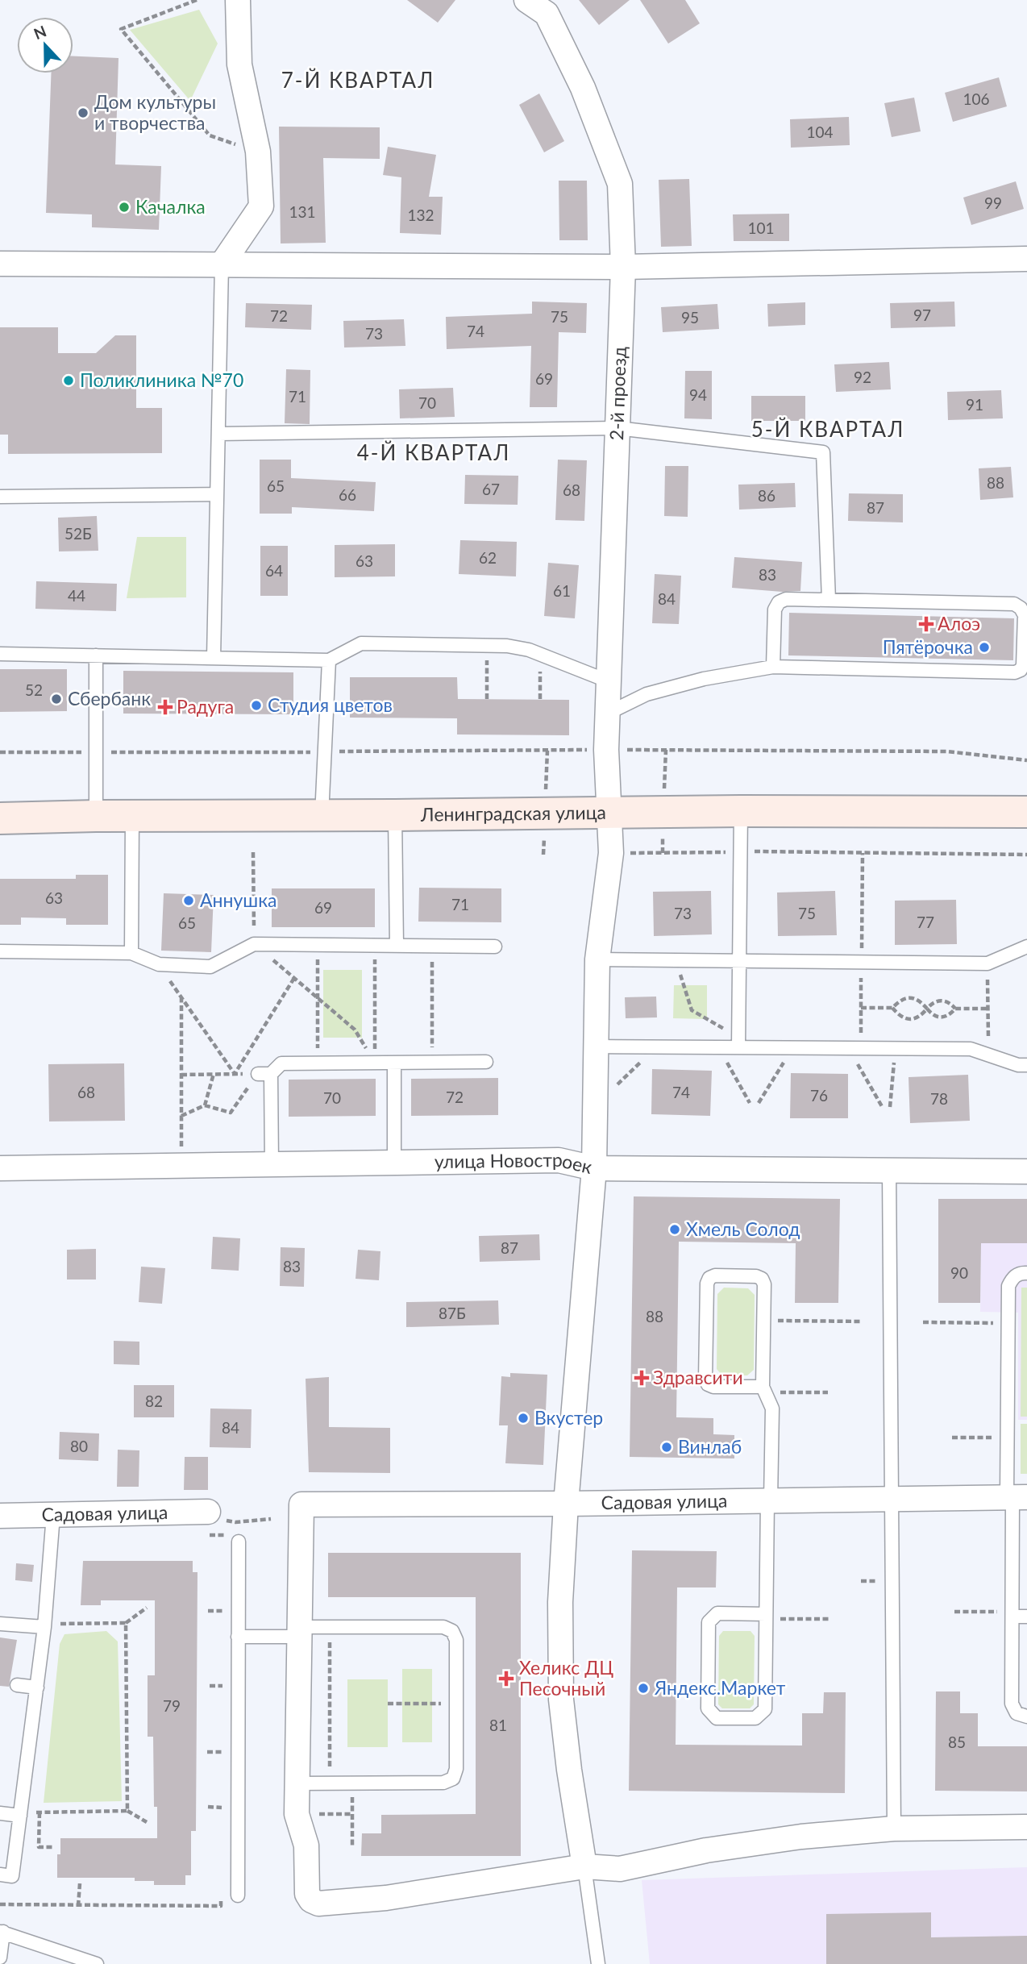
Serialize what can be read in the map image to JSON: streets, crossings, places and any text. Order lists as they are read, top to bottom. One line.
{"streets":{"main road":["Ленинградская улица"],"street":["2-й проезд","улица Новостроек","Садовая улица"]},"crossings":[["2-й проезд","Ленинградская улица"],["2-й проезд","улица Новостроек"],["2-й проезд","Садовая улица"]],"districts":["7-Й КВАРТАЛ","5-Й КВАРТАЛ","4-Й КВАРТАЛ"],"places":{"other":["Дом культуры и творчества","Качалка","Поликлиника №70","Пятёрочка","Сбербанк","Студия цветов","Аннушка","Хмель Солод","Вкустер","Винлаб","Яндекс.Маркет"],"health":["Алоэ","Радуга","Здравсити","Хеликс ДЦ Песочный"]},"house_numbers":["106","104","99","131","132","101","97","72","75","95","74","73","92","69","94","71","70","91","88","65","67","68","66","86","87","52Б","62","63","64","83","61","44","84","52","63","71","69","73","75","77","65","68","74","76","72","70","78","87","83","90","87Б","88","82","84","80","79","81","85"],"north":"top"}
